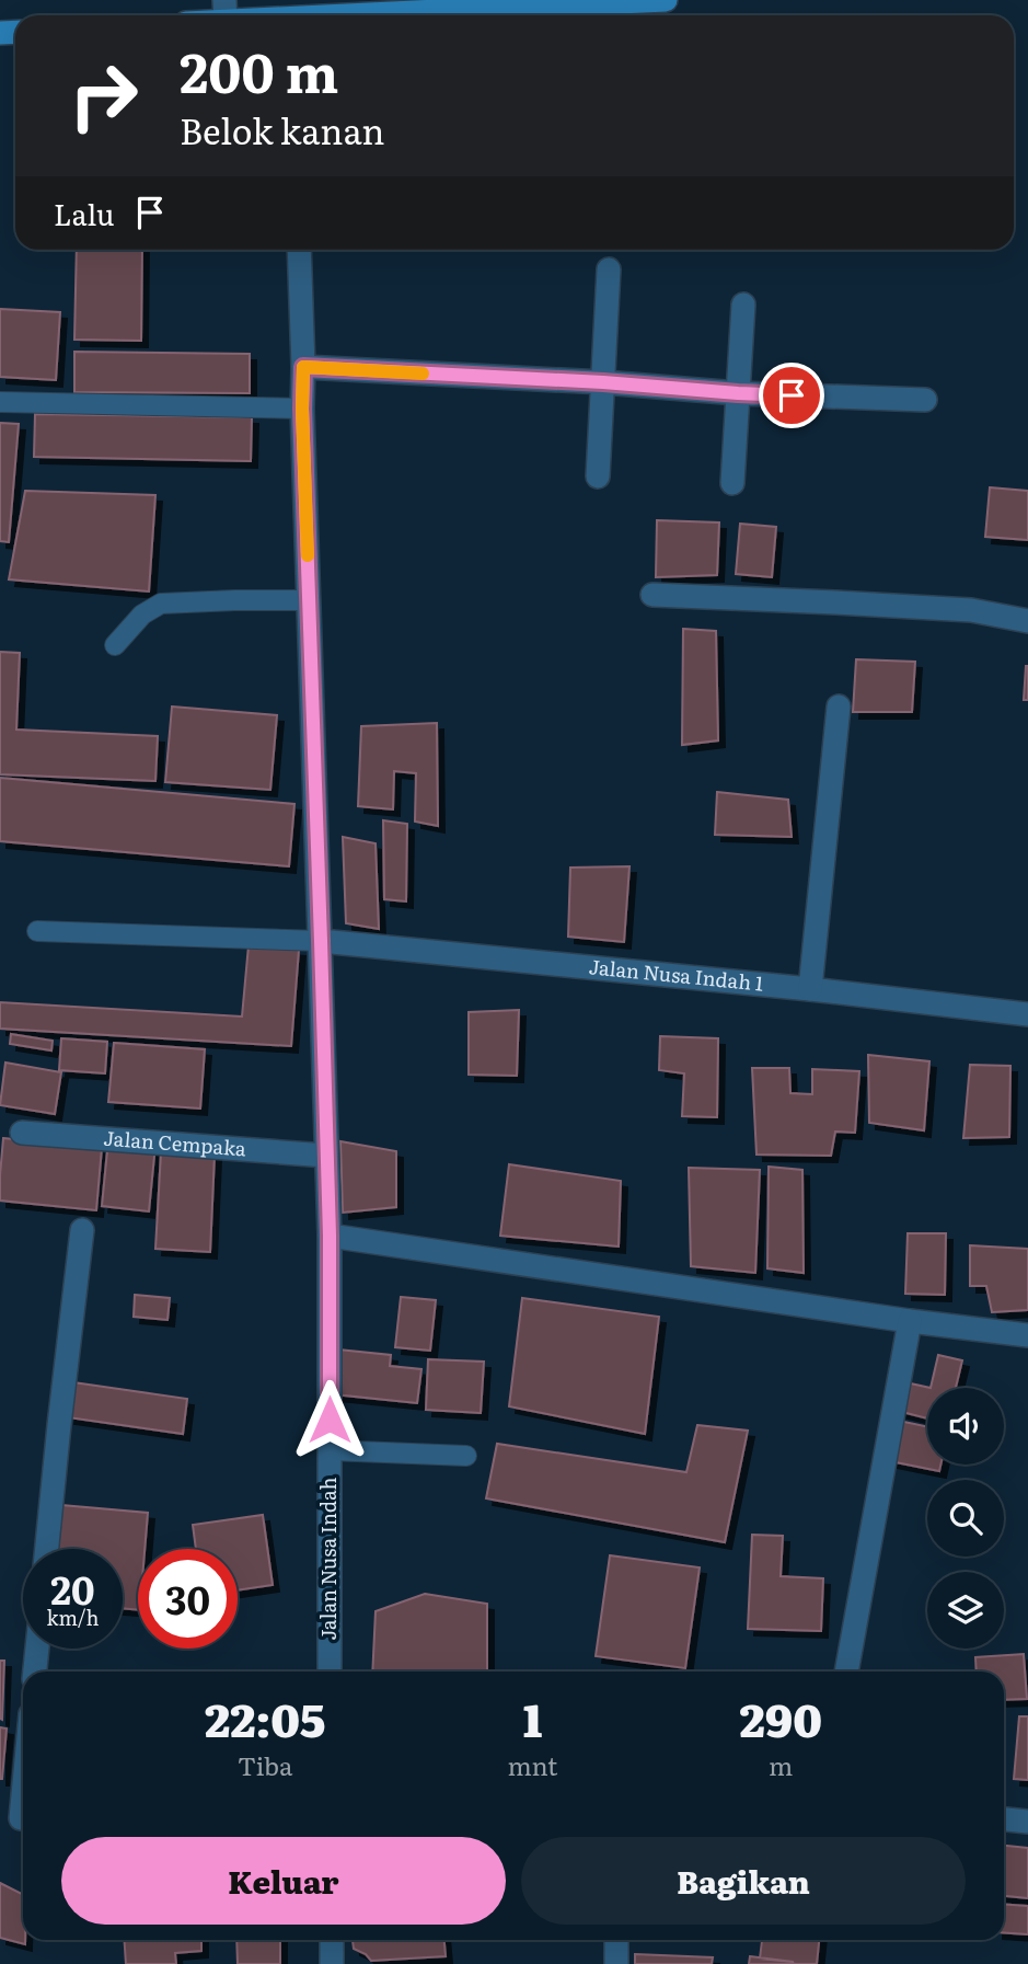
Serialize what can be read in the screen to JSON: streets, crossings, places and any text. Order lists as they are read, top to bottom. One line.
{"streets":{"street":["Jalan Nusa Indah 1","Jalan Cempaka","Jalan Nusa Indah"]},"crossings":[["Jalan Nusa Indah 1","Jalan Nusa Indah"],["Jalan Cempaka","Jalan Nusa Indah"]],"page":{"turn":["200 m","Belok kanan"],"then":"Lalu","speed":"20 km/h","limit":"30","eta":["22:05","Tiba","1","mnt","290","m"],"buttons":["Keluar","Bagikan"]}}
